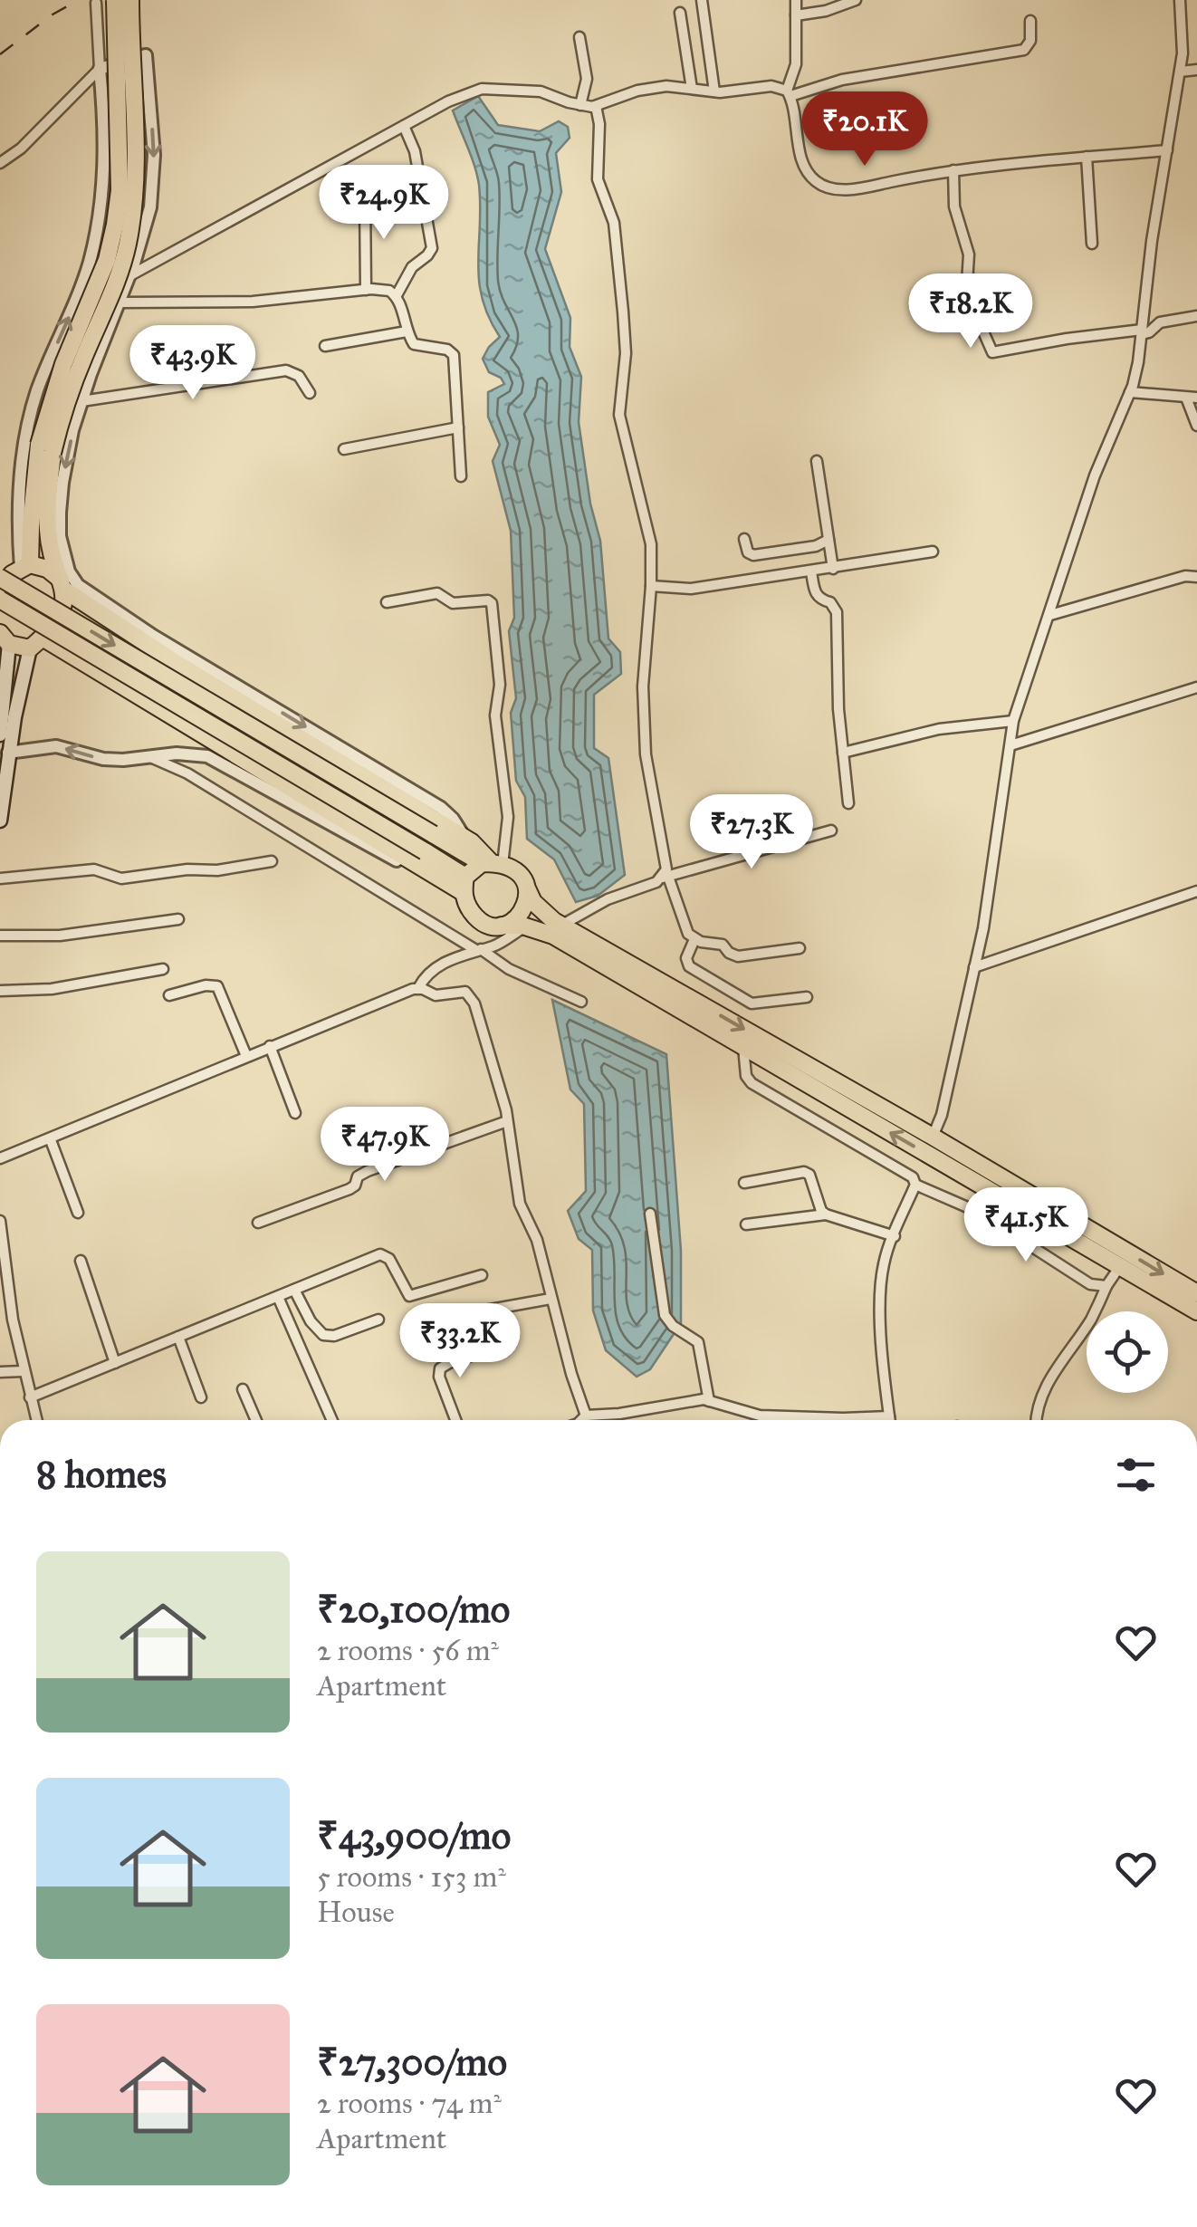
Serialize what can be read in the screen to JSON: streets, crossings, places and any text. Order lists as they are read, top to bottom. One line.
{"page":{"price":["₹20.1K","₹24.9K","₹18.2K","₹43.9K","₹27.3K","₹47.9K","₹41.5K","₹33.2K"],"heading":"8 homes","list":[{"name":"₹20,100/mo","note":"2 rooms · 56 m² · Apartment"},{"name":"₹43,900/mo","note":"5 rooms · 153 m² · House"},{"name":"₹27,300/mo","note":"2 rooms · 74 m² · Apartment"}]}}
